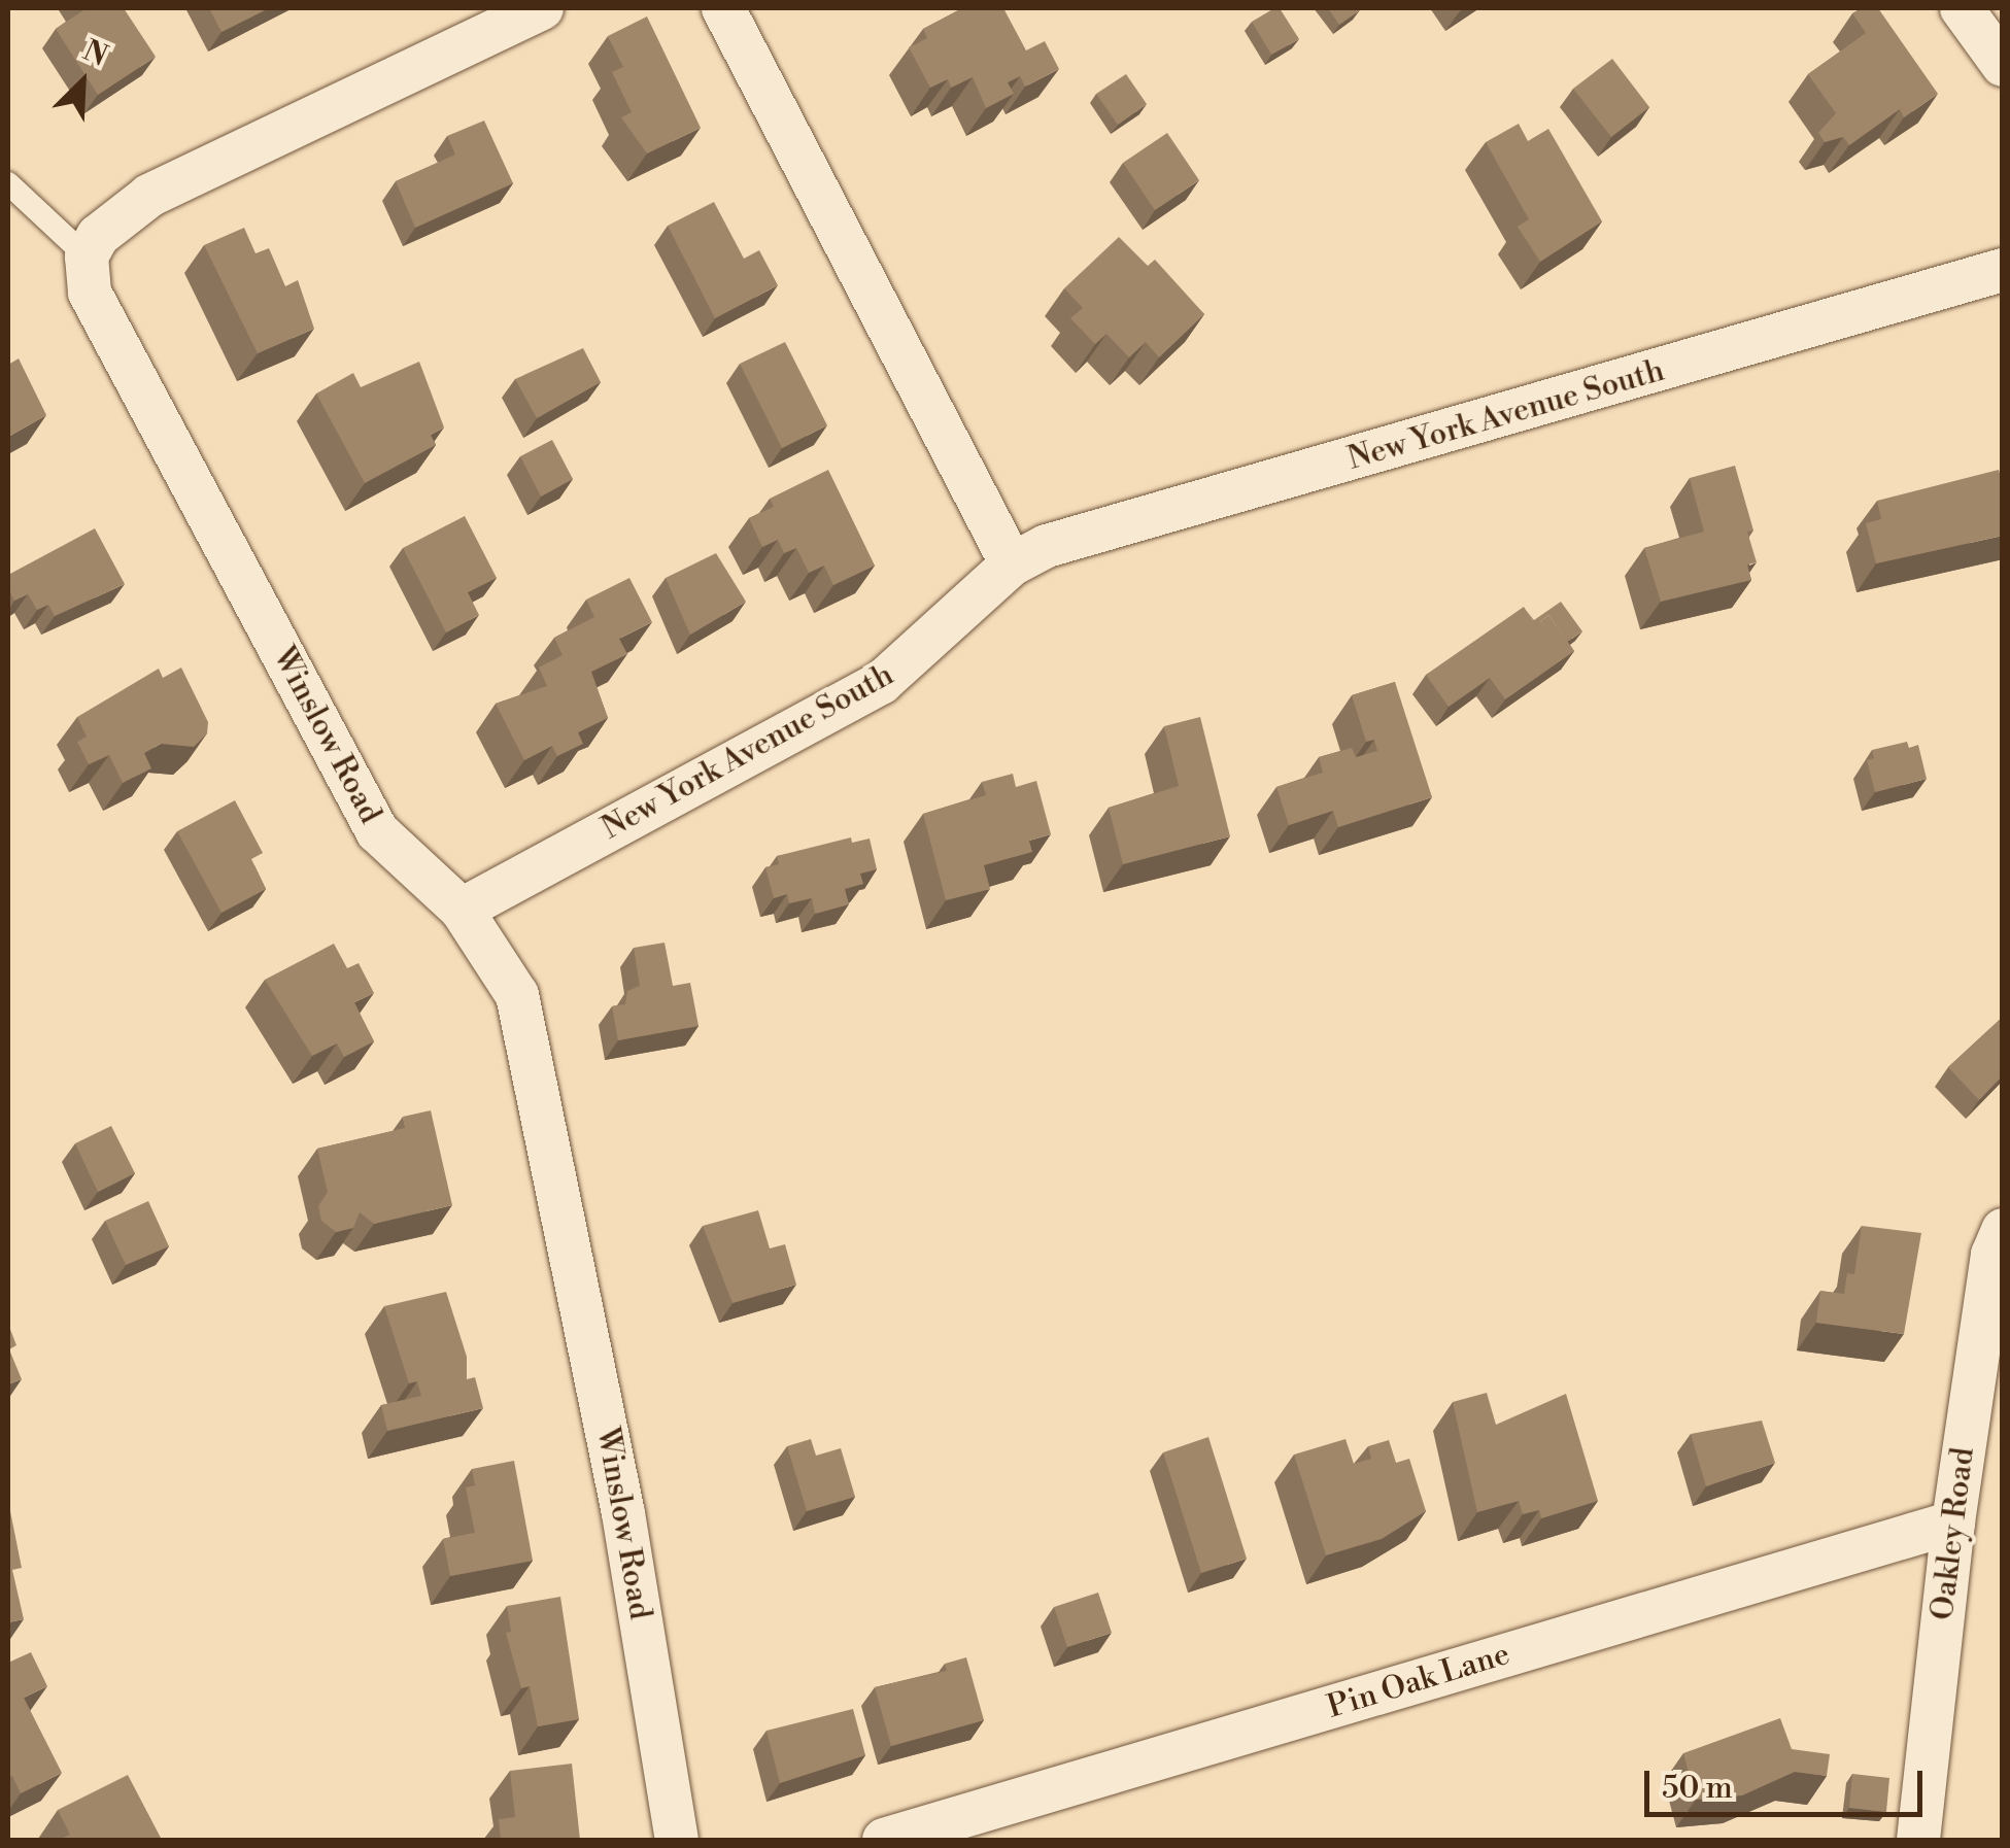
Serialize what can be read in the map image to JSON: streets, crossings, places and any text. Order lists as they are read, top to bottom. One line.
{"streets":{"street":["New York Avenue South","Winslow Road","Oakley Road","Pin Oak Lane"]},"crossings":[["New York Avenue South","Winslow Road"],["Oakley Road","Pin Oak Lane"]],"scale_bar":"50 m","north":"top right"}
